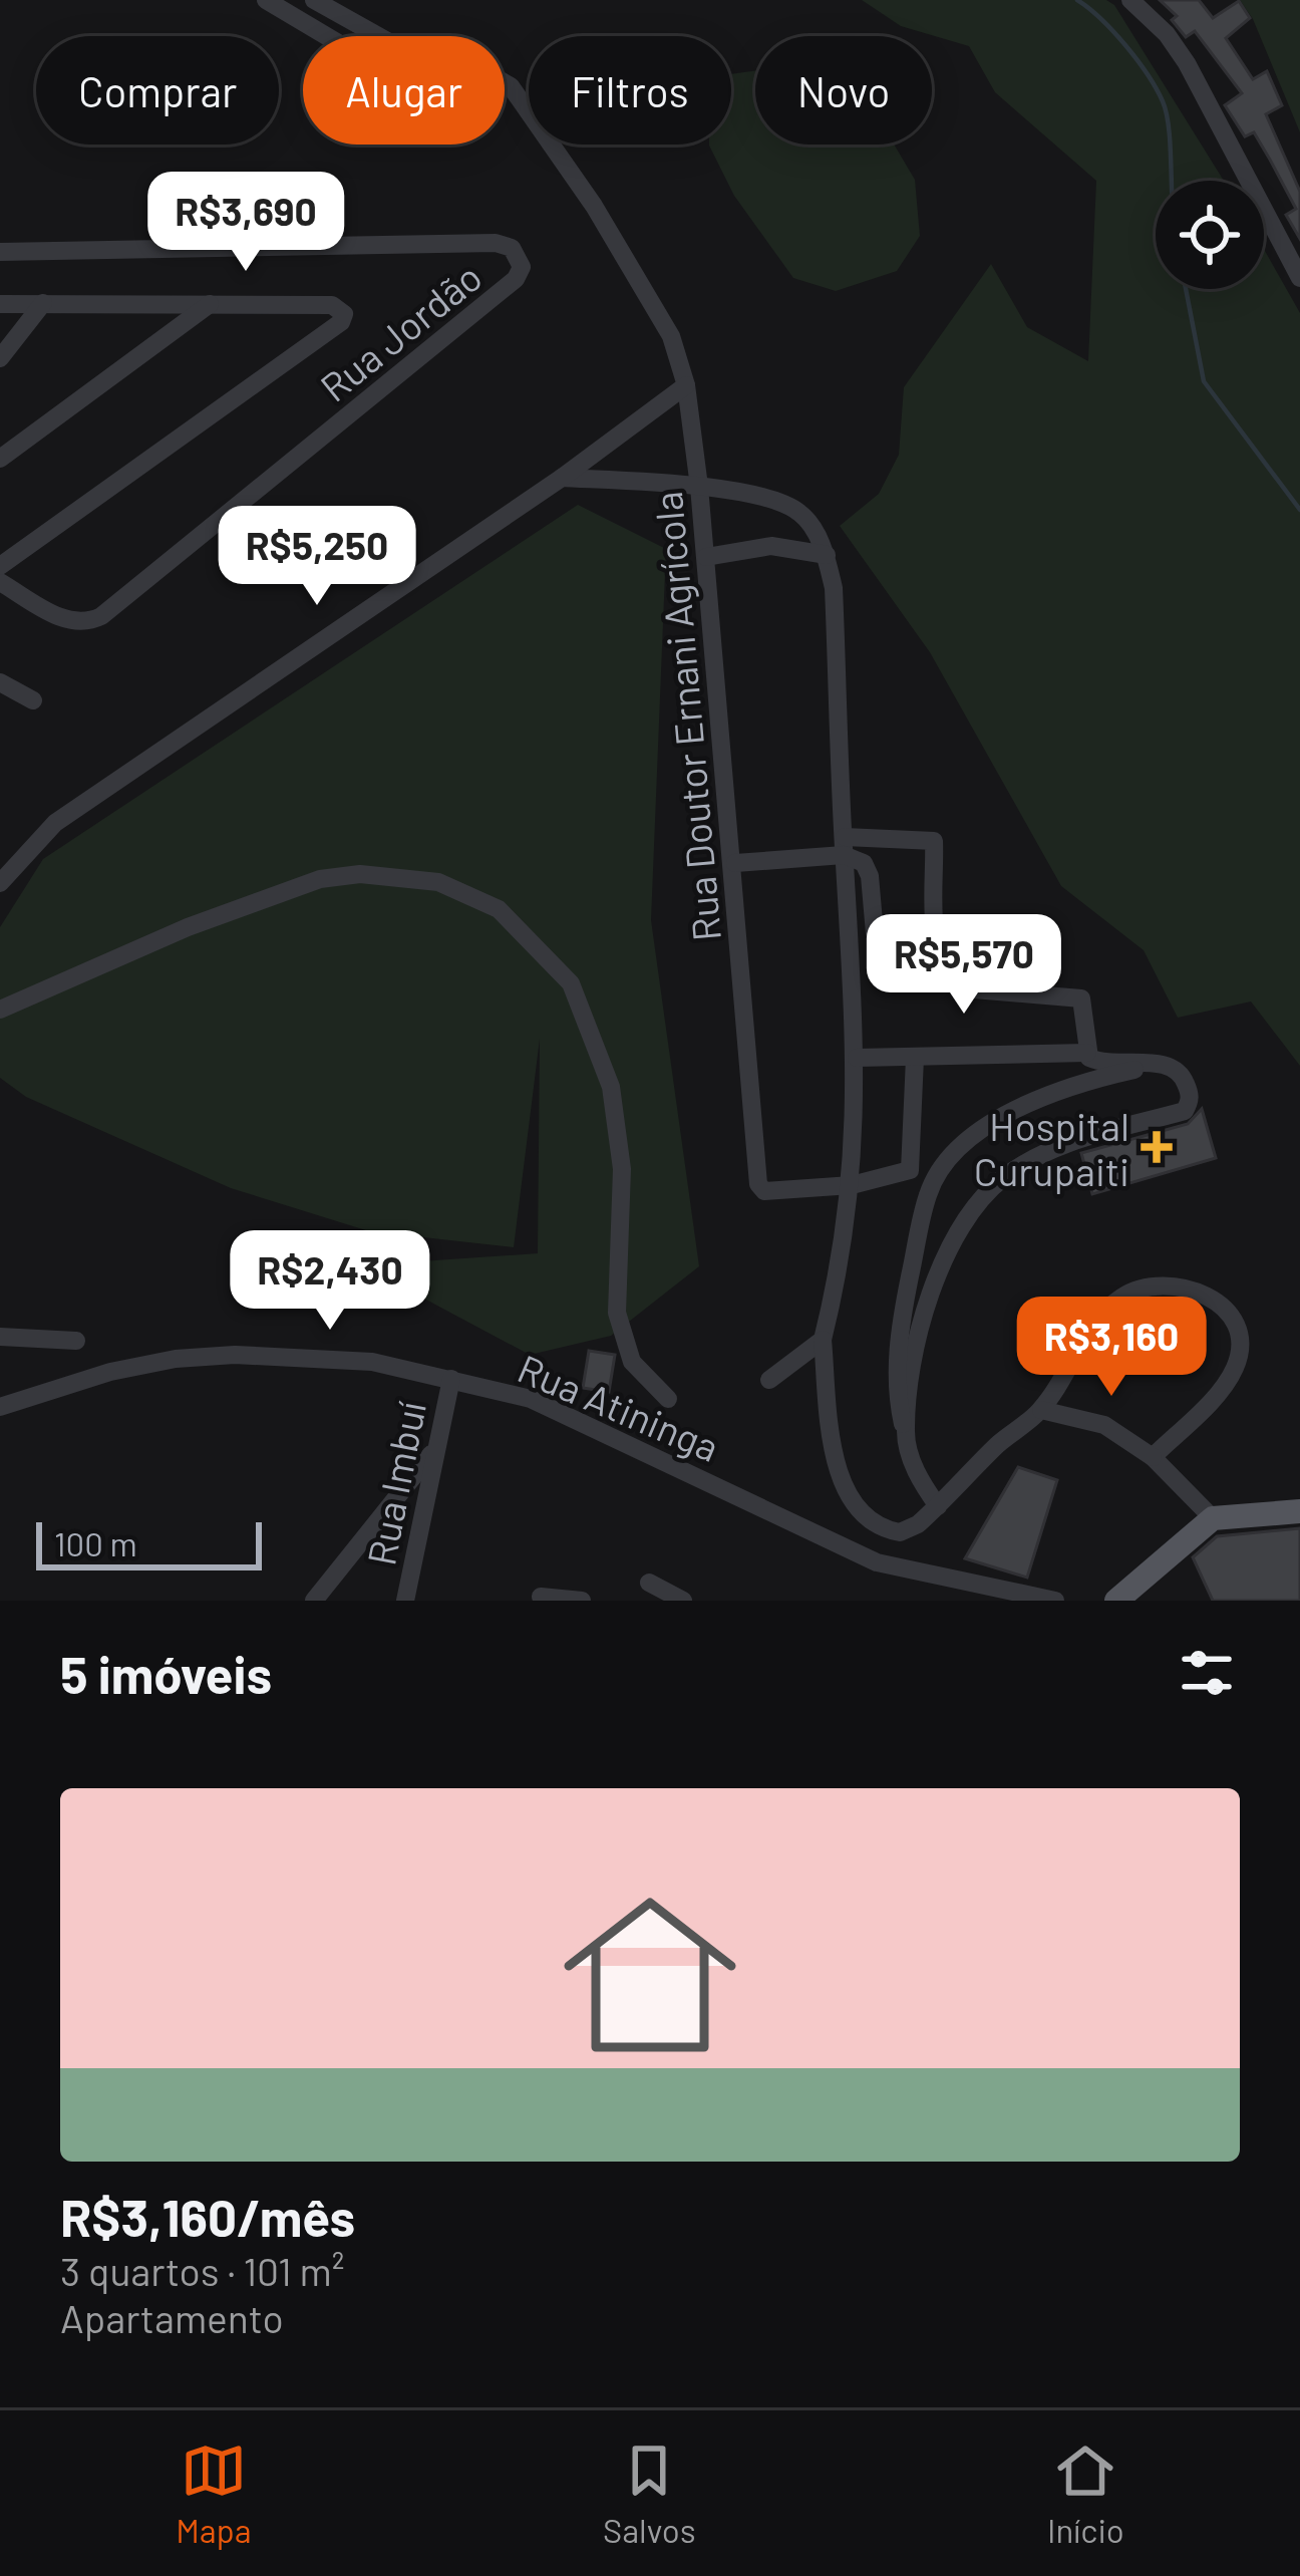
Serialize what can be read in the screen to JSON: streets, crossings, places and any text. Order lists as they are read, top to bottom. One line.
{"streets":{"street":["Rua Jordão","Rua Doutor Ernani Agrícola","Rua Atininga","Rua Imbuí"]},"crossings":[["Rua Atininga","Rua Imbuí"]],"places":{"health":["Hospital Curupaiti"]},"scale_bar":"100 m","page":{"chip":["Comprar","Alugar","Filtros","Novo"],"price":["R$3,690","R$5,250","R$5,570","R$2,430","R$3,160"],"scale":"100 m","heading":"5 imóveis","list":[{"name":"R$3,160/mês","note":"3 quartos · 101 m² · Apartamento"}],"tabs":["Mapa","Salvos","Início"]}}
